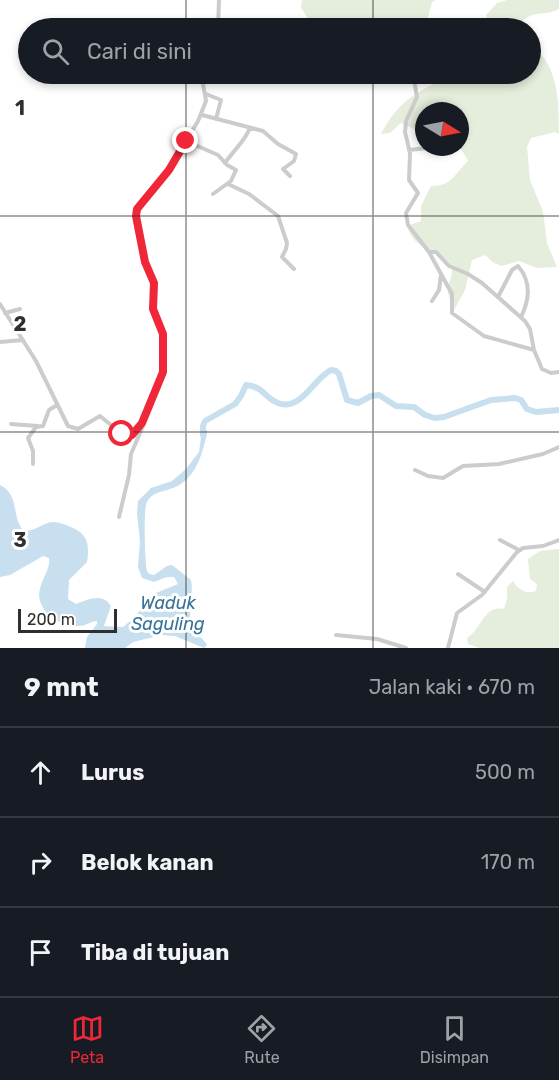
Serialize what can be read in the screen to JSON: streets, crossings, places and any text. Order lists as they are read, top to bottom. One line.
{"water":["Waduk Saguling"],"scale_bar":"200 m","north":"right","page":{"search":"Cari di sini","scale":"200 m","heading":["9 mnt","Jalan kaki · 670 m"],"list":[["Lurus","500 m"],["Belok kanan","170 m"],"Tiba di tujuan"],"nav":["Peta","Rute","Disimpan"]},"grid":{"rows":["1","2","3"]}}
